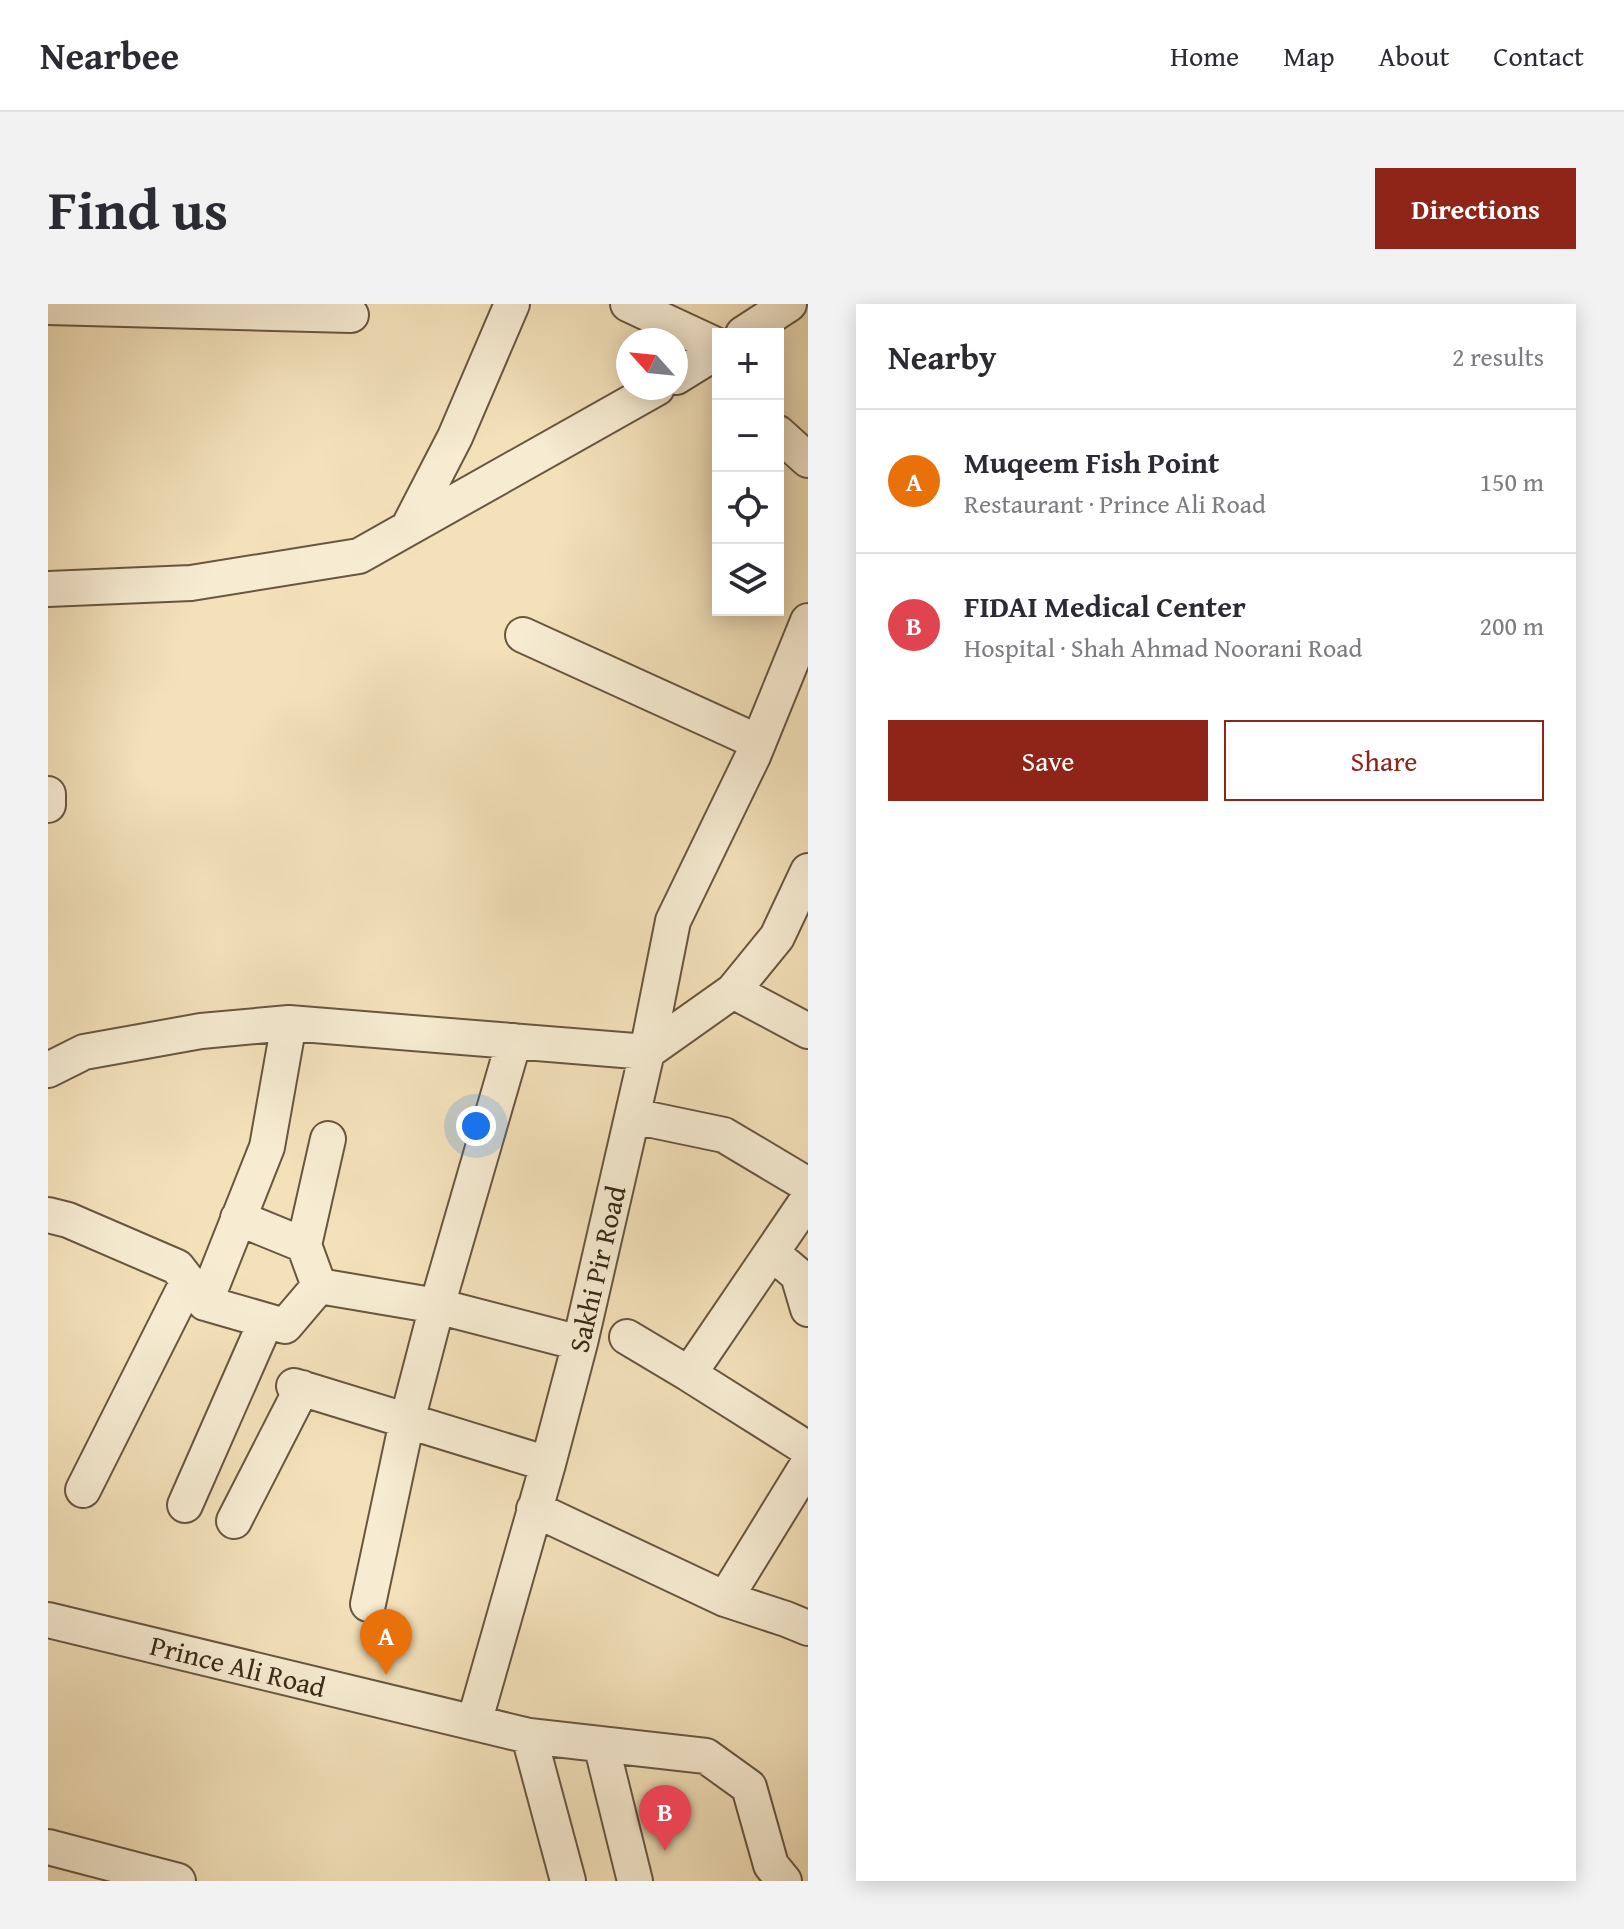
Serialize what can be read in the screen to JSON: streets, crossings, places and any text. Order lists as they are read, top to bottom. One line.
{"streets":{"street":["Sakhi Pir Road","Prince Ali Road"]},"crossings":[["Sakhi Pir Road","Prince Ali Road"]],"north":"top left","page":{"header":"Nearbee","nav":["Home","Map","About","Contact"],"title":"Find us","buttons":["Directions",["Save","Share"]],"heading":["Nearby","2 results"],"map_buttons":["+","−"],"list":[{"mark":"A","name":"Muqeem Fish Point","note":"Restaurant · Prince Ali Road","value":"150 m"},{"mark":"B","name":"FIDAI Medical Center","note":"Hospital · Shah Ahmad Noorani Road","value":"200 m"}],"pins":["A","B"]}}
